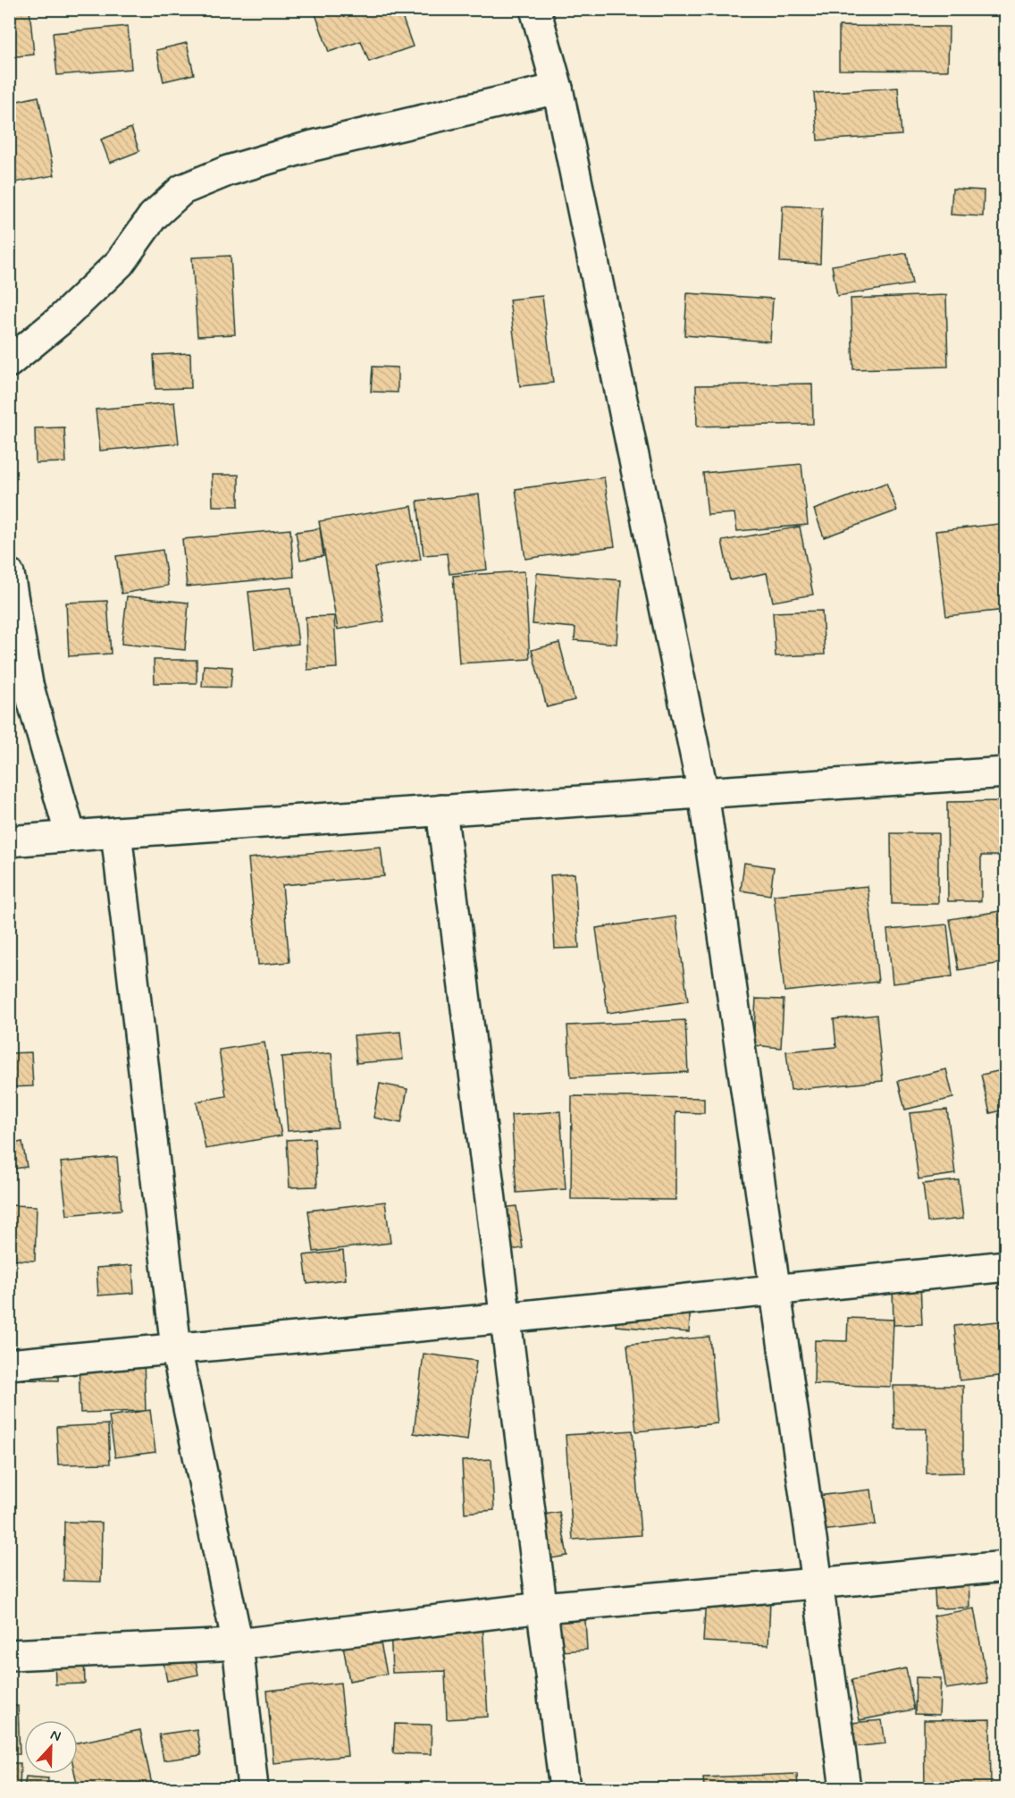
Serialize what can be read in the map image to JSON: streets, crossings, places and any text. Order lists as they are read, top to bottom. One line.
{"north":"top"}
